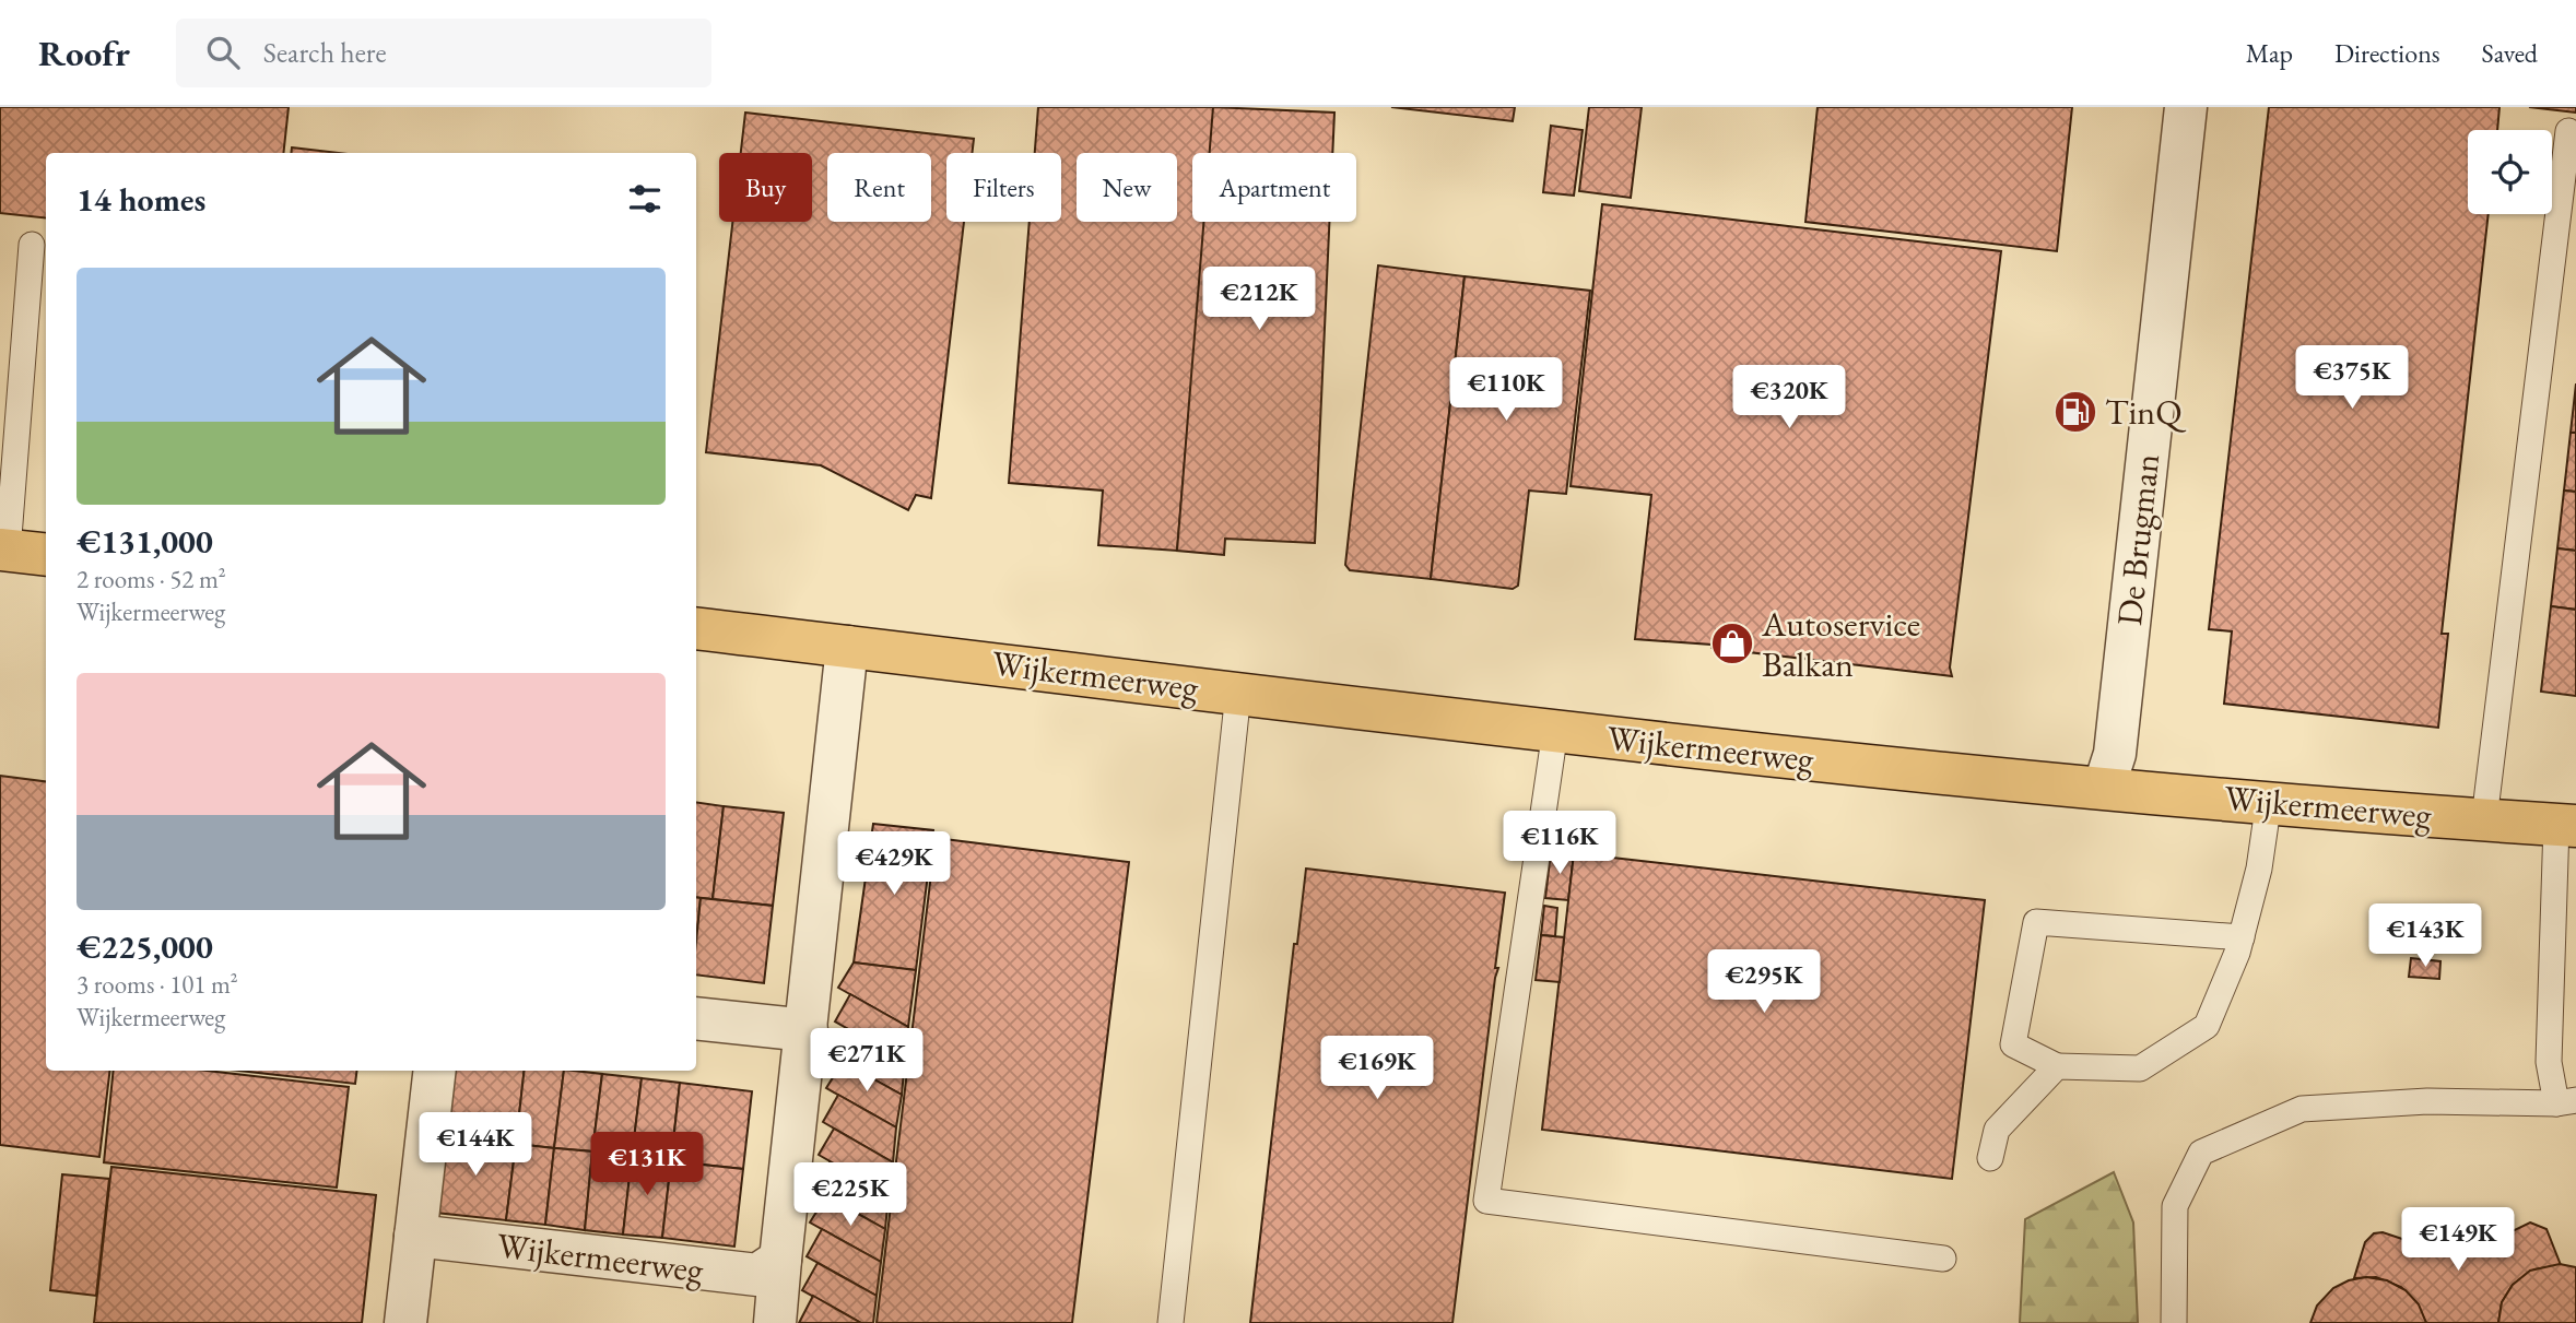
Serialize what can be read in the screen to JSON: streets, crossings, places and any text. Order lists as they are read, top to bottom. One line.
{"streets":{"main road":["Wijkermeerweg"],"street":["De Brugman"]},"crossings":[["De Brugman","Wijkermeerweg"]],"places":{"fuel station":["TinQ"],"shop":["Autoservice Balkan"]},"page":{"header":"Roofr","search":"Search here","nav":["Map","Directions","Saved"],"chip":["Buy","Rent","Filters","New","Apartment"],"heading":"14 homes","list":[{"name":"€131,000","note":"2 rooms · 52 m² · Wijkermeerweg"},{"name":"€225,000","note":"3 rooms · 101 m² · Wijkermeerweg"}],"price":["€212K","€375K","€110K","€320K","€116K","€429K","€143K","€295K","€271K","€169K","€144K","€131K","€225K","€149K"]}}
